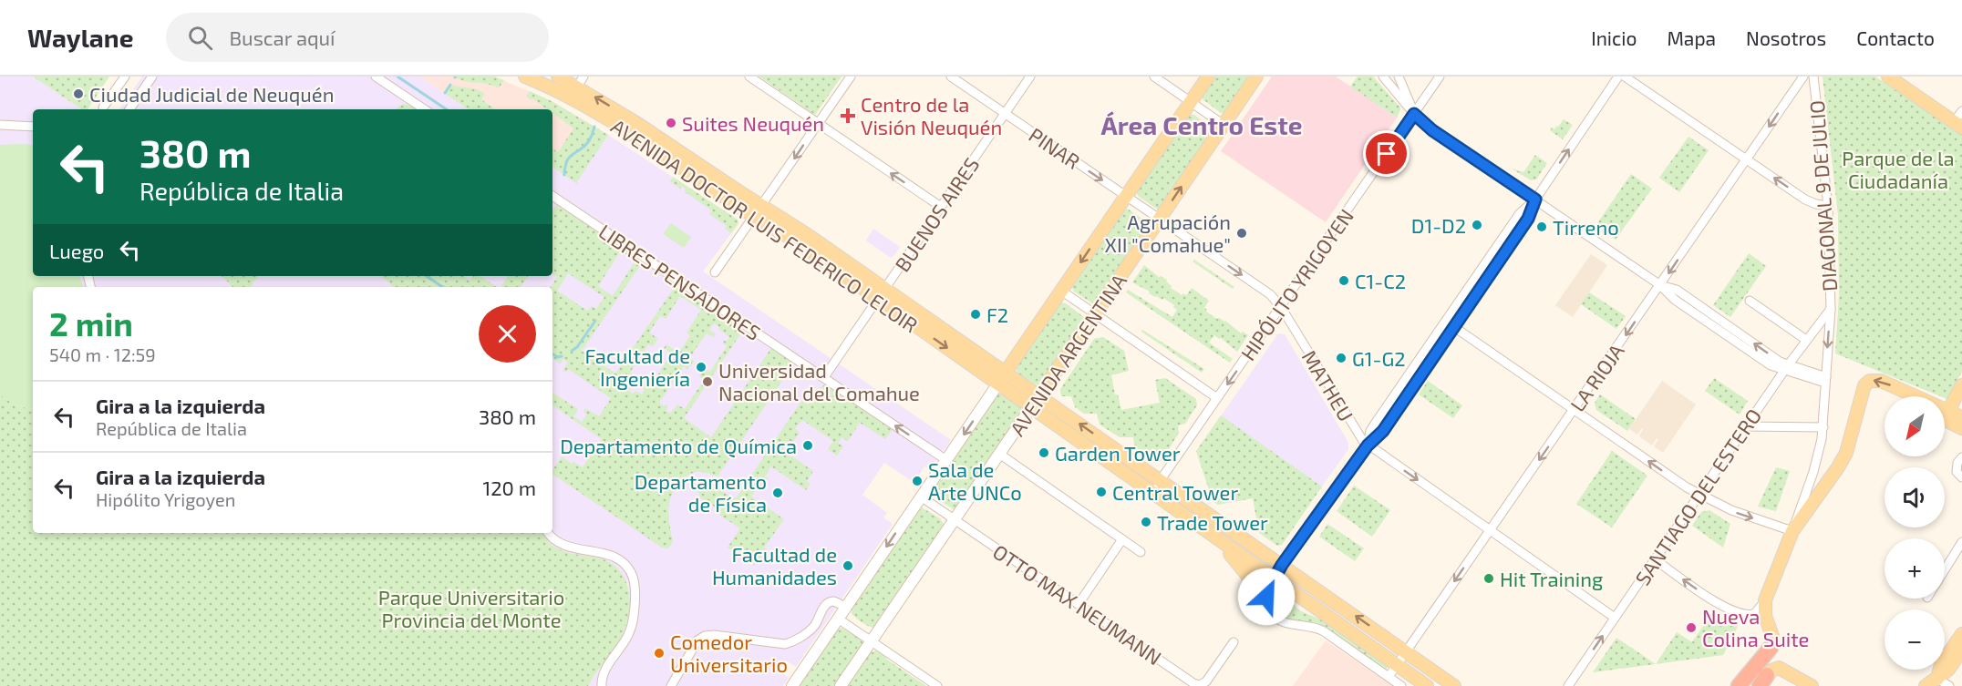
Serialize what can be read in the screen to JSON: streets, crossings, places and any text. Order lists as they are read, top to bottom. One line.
{"streets":{"main road":["DIAGONAL 9 DE JULIO","AVENIDA DOCTOR LUIS FEDERICO LELOIR","AVENIDA ARGENTINA"],"street":["PINAR","BUENOS AIRES","LIBRES PENSADORES","HIPÓLITO YRIGOYEN","LA RIOJA","MATHEU","SANTIAGO DEL ESTERO","OTTO MAX NEUMANN"]},"crossings":[["PINAR","BUENOS AIRES"],["PINAR","AVENIDA ARGENTINA"],["PINAR","MATHEU"],["DIAGONAL 9 DE JULIO","SANTIAGO DEL ESTERO"],["BUENOS AIRES","AVENIDA DOCTOR LUIS FEDERICO LELOIR"],["BUENOS AIRES","LIBRES PENSADORES"],["AVENIDA DOCTOR LUIS FEDERICO LELOIR","HIPÓLITO YRIGOYEN"],["AVENIDA DOCTOR LUIS FEDERICO LELOIR","AVENIDA ARGENTINA"],["AVENIDA DOCTOR LUIS FEDERICO LELOIR","LA RIOJA"],["LIBRES PENSADORES","AVENIDA ARGENTINA"],["HIPÓLITO YRIGOYEN","MATHEU"],["AVENIDA ARGENTINA","MATHEU"],["AVENIDA ARGENTINA","OTTO MAX NEUMANN"],["LA RIOJA","MATHEU"],["MATHEU","SANTIAGO DEL ESTERO"]],"one_way":["PINAR","LA RIOJA","MATHEU"],"districts":["Área Centro Este"],"parks":["Parque de la Ciudadanía","Parque Universitario Provincia del Monte"],"places":{"other":["Ciudad Judicial de Neuquén","Suites Neuquén","D1-D2","Tirreno","Agrupación XII \"Comahue\"","C1-C2","F2","G1-G2","Facultad de Ingeniería","Universidad Nacional del Comahue","Departamento de Química","Garden Tower","Sala de Arte UNCo","Central Tower","Departamento de Física","Trade Tower","Facultad de Humanidades","Hit Training","Nueva Colina Suite","Comedor Universitario"],"health":["Centro de la Visión Neuquén"]},"north":"bottom left","page":{"header":"Waylane","search":"Buscar aquí","nav":["Inicio","Mapa","Nosotros","Contacto"],"turn":["380 m","República de Italia"],"then":"Luego","heading":["2 min","540 m · 12:59"],"list":[{"name":"Gira a la izquierda","note":"República de Italia","value":"380 m"},{"name":"Gira a la izquierda","note":"Hipólito Yrigoyen","value":"120 m"}],"map_buttons":["+","−"]}}
